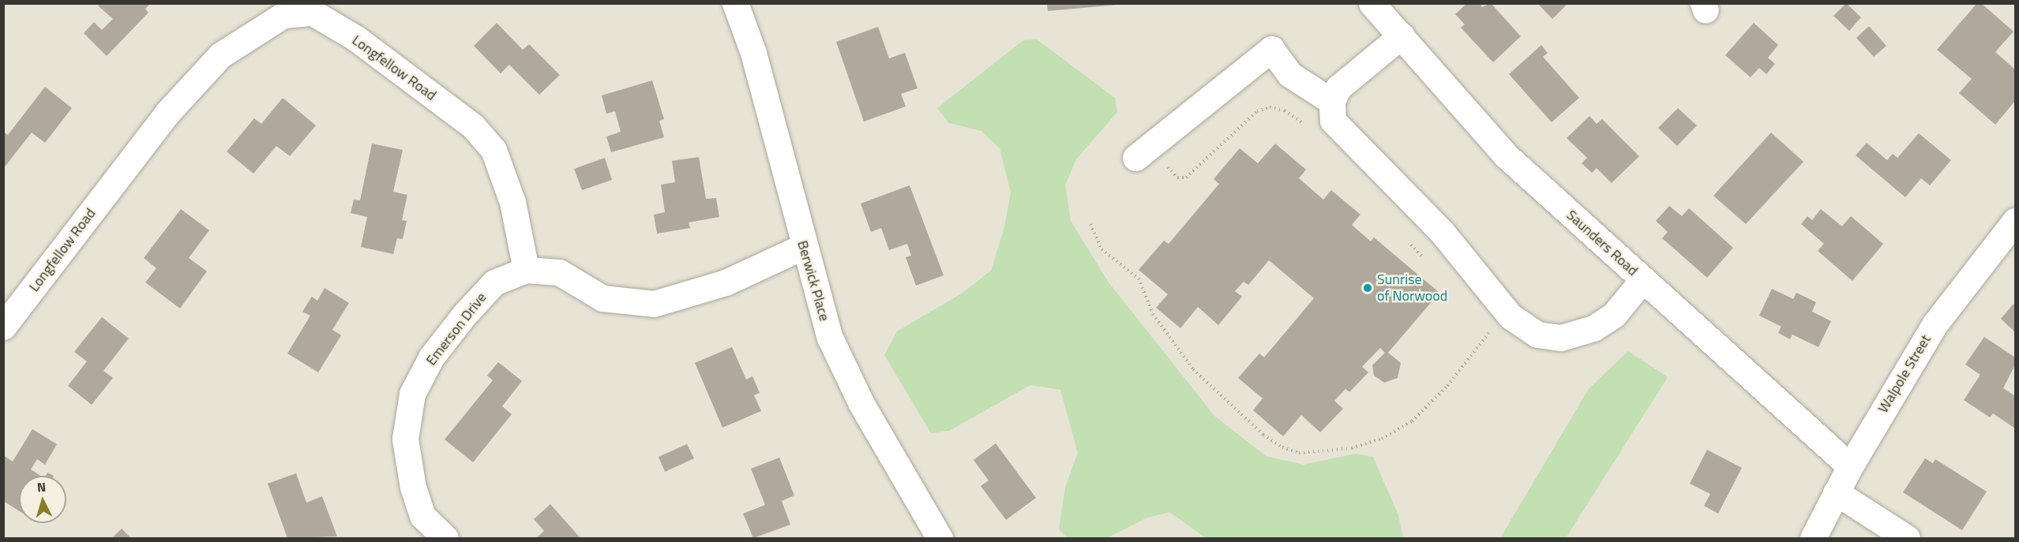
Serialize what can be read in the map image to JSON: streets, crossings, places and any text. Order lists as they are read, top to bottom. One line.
{"streets":{"street":["Longfellow Road","Saunders Road","Berwick Place","Emerson Drive","Walpole Street"]},"crossings":[["Longfellow Road","Emerson Drive"],["Saunders Road","Walpole Street"]],"places":["Sunrise of Norwood"],"north":"top"}
